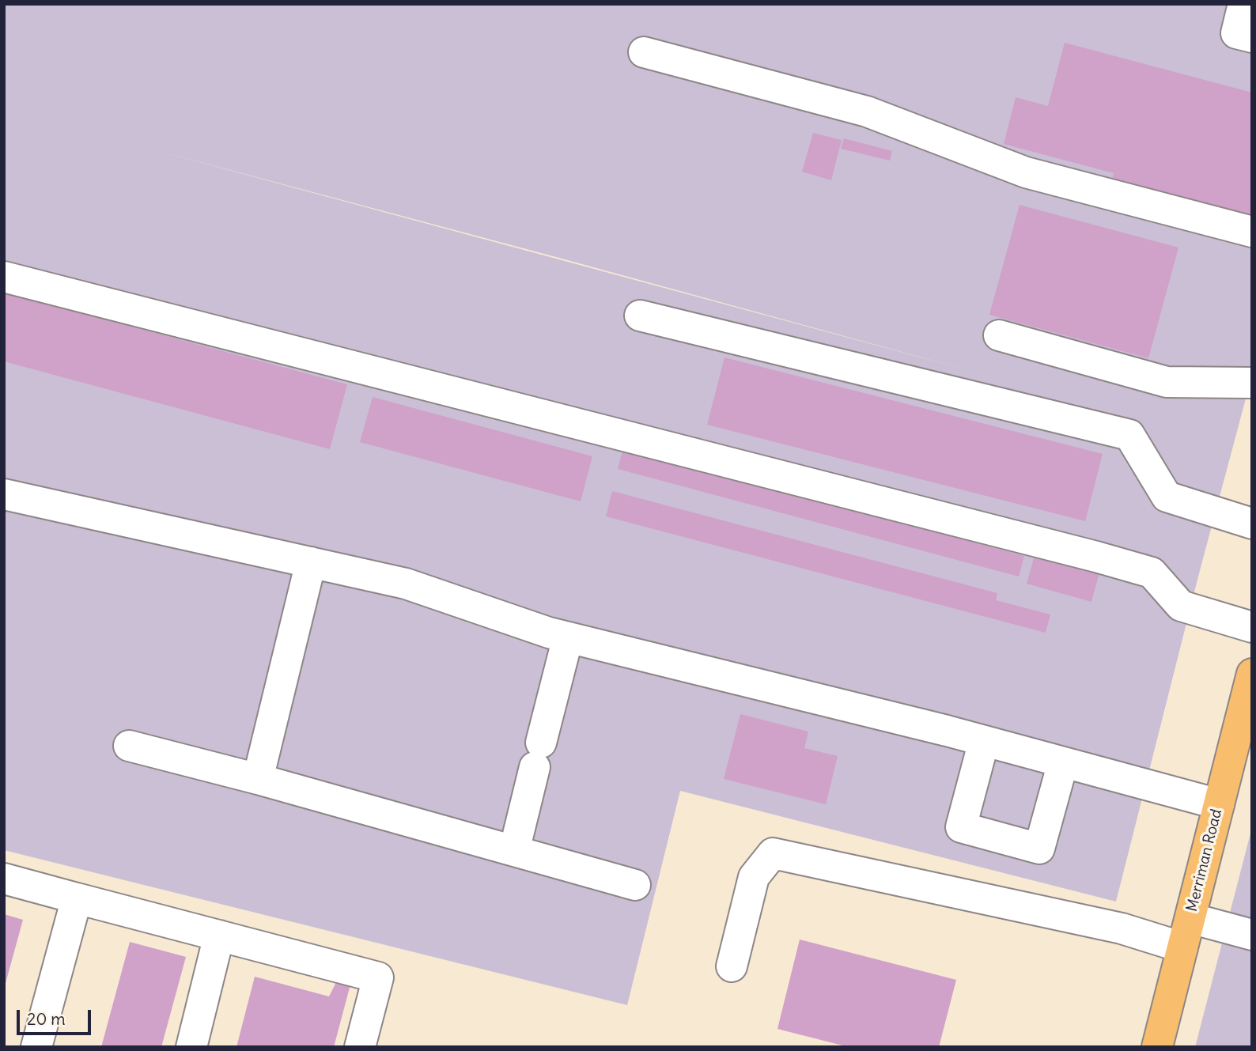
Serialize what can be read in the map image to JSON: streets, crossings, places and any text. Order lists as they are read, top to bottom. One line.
{"streets":{"main road":["Merriman Road"]},"scale_bar":"20 m"}
